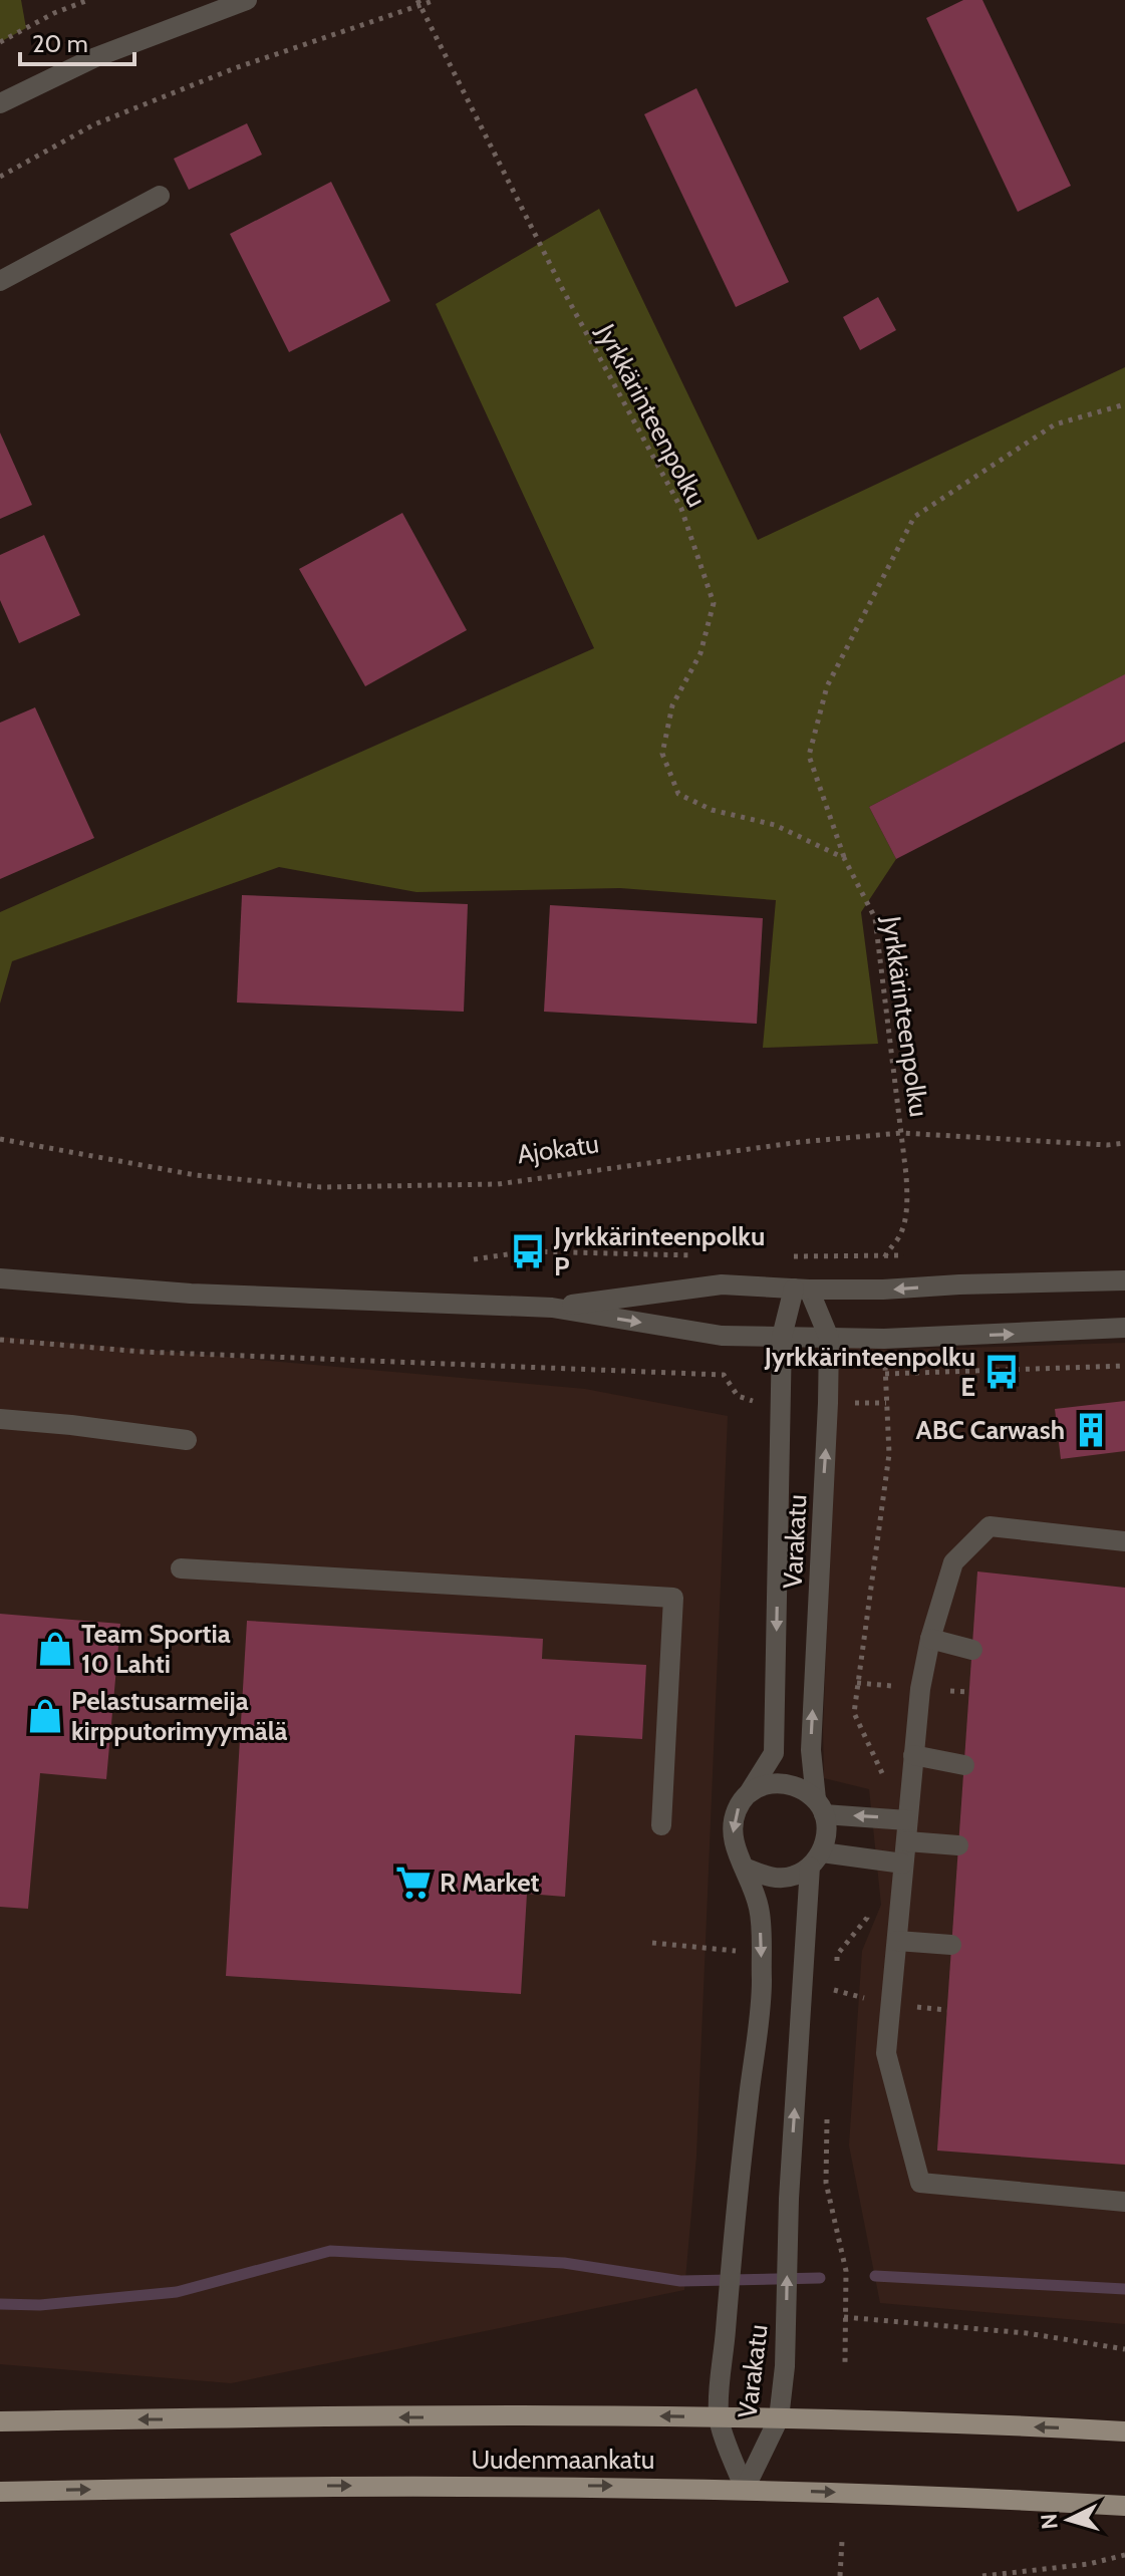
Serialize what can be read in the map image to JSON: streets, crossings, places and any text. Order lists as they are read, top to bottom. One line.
{"streets":{"main road":["Uudenmaankatu"],"street":["Varakatu"],"path":["Jyrkkärinteenpolku","Ajokatu"]},"crossings":[["Jyrkkärinteenpolku","Ajokatu"],["Varakatu","Uudenmaankatu"]],"places":{"bus stop":["Jyrkkärinteenpolku P","Jyrkkärinteenpolku E"],"building":["ABC Carwash"],"shop":["Team Sportia 10 Lahti","Pelastusarmeija kirpputorimyymälä"],"supermarket":["R Market"]},"scale_bar":"20 m","north":"left"}
